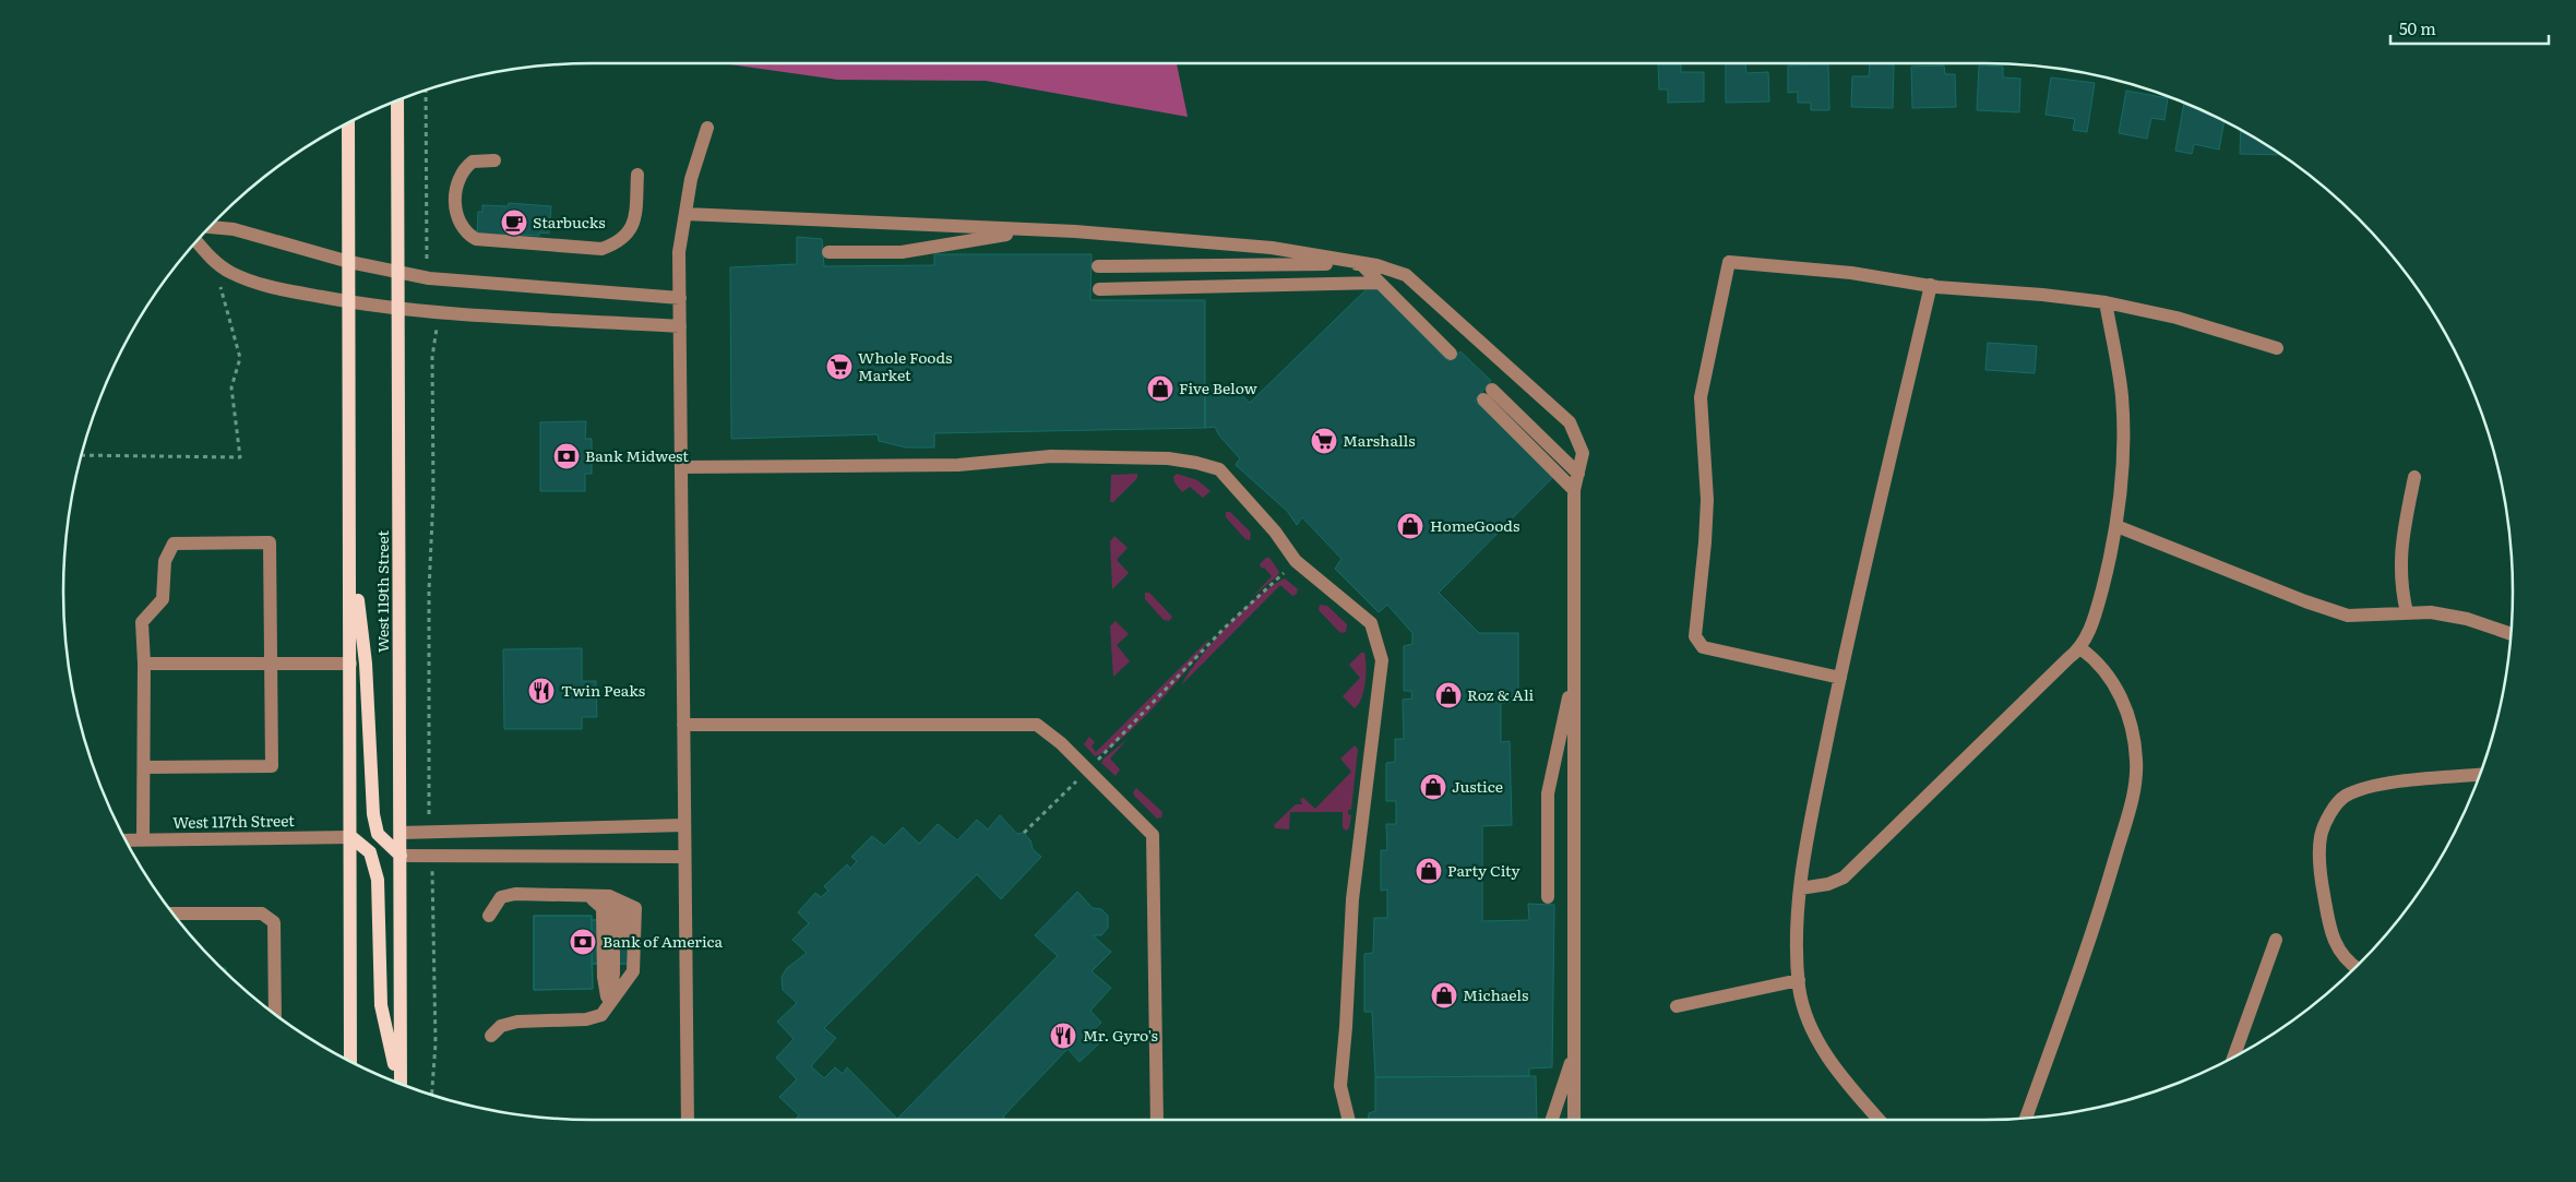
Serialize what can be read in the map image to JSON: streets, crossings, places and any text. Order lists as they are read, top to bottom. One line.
{"streets":{"main road":["West 119th Street"],"street":["West 117th Street"]},"places":{"cafe":["Starbucks"],"supermarket":["Whole Foods Market","Marshalls"],"shop":["Five Below","HomeGoods","Roz & Ali","Justice","Party City","Michaels"],"bank":["Bank Midwest","Bank of America"],"restaurant":["Twin Peaks","Mr. Gyro's"]},"scale_bar":"50 m"}
